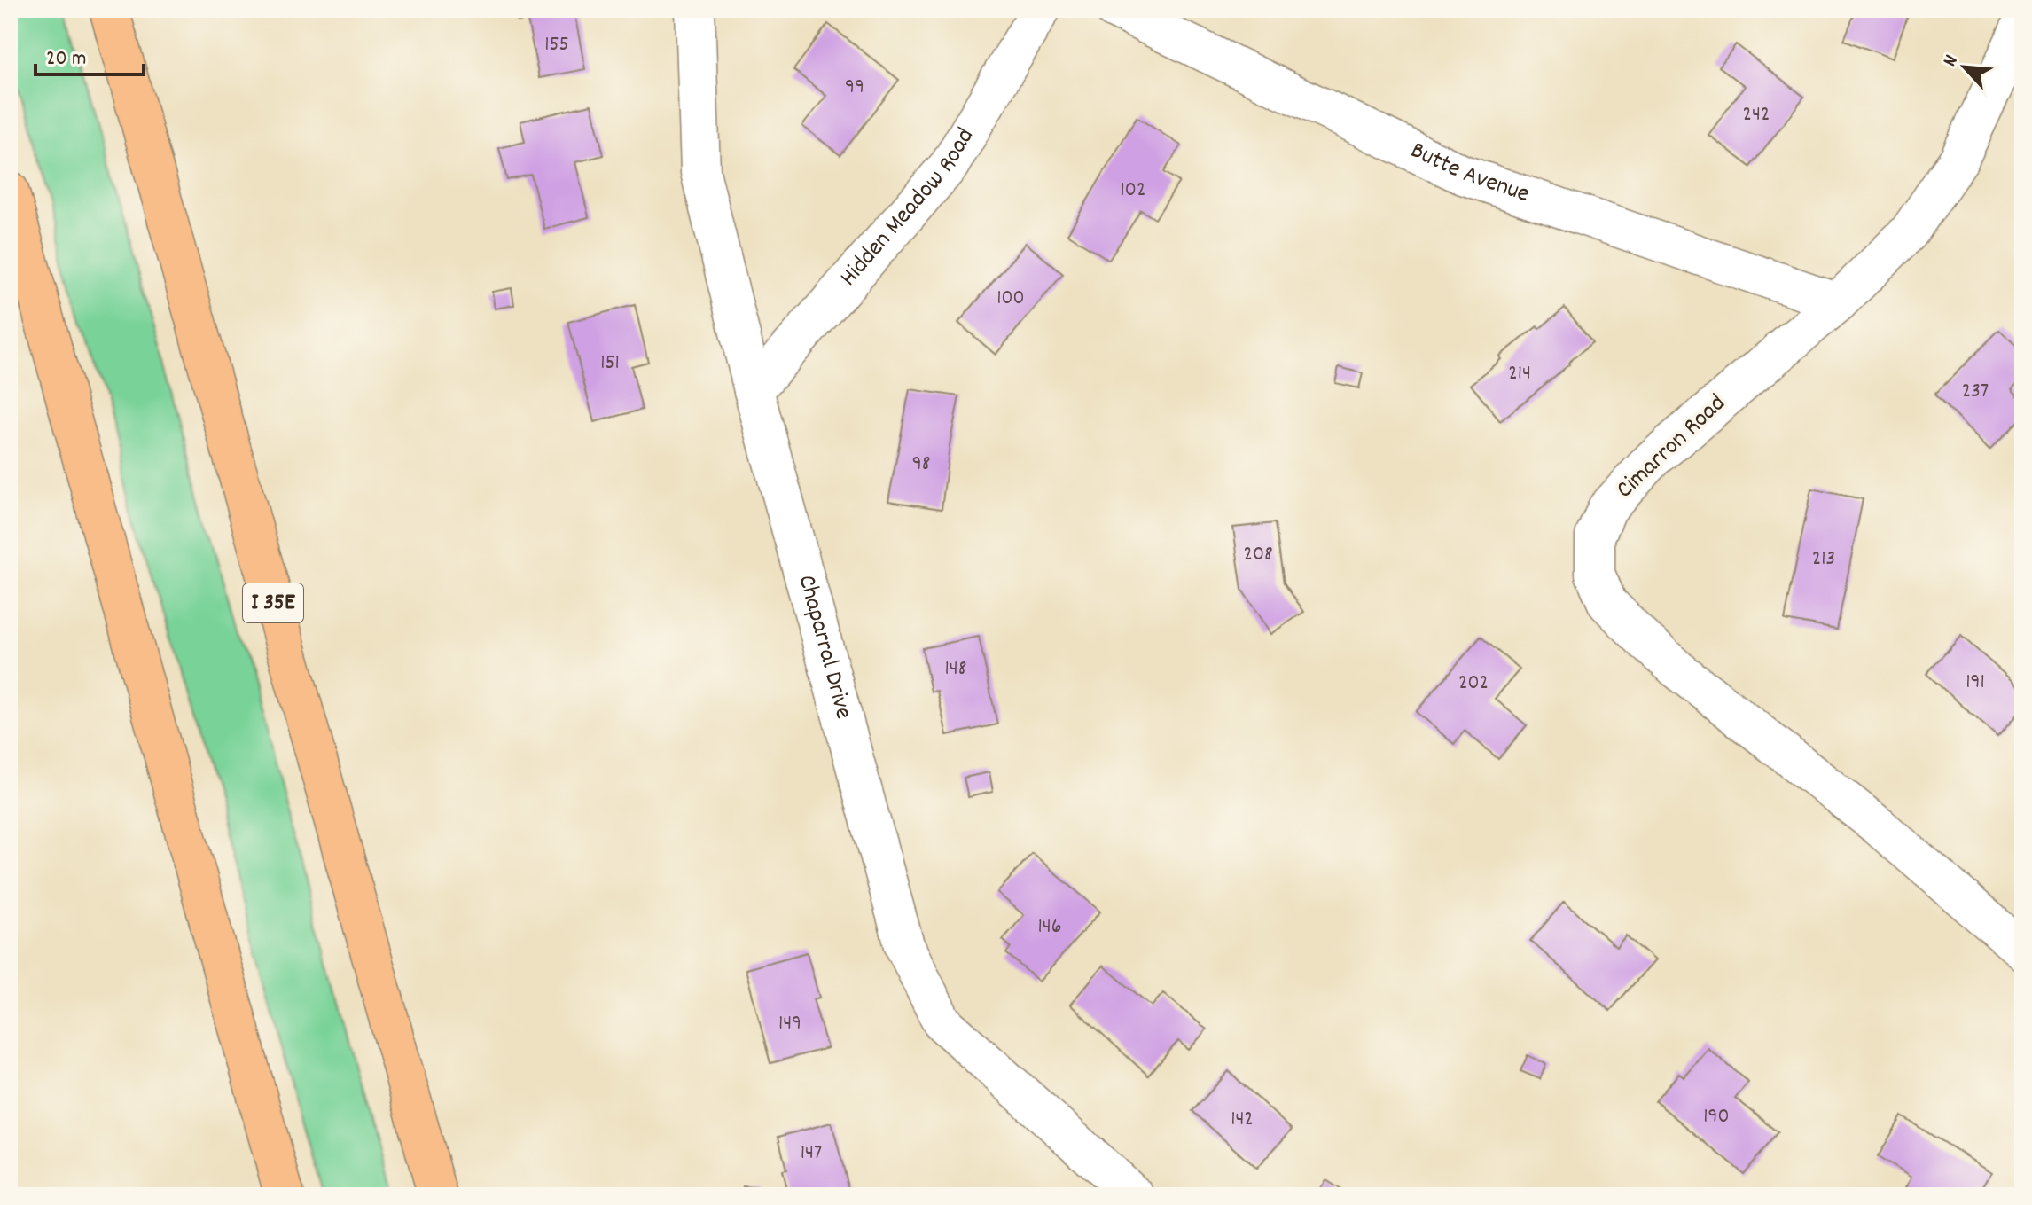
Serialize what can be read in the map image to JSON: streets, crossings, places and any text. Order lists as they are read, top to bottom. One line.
{"streets":{"highway":["I 35E"],"street":["Butte Avenue","Hidden Meadow Road","Cimarron Road","Chaparral Drive"]},"crossings":[["Butte Avenue","Cimarron Road"],["Hidden Meadow Road","Chaparral Drive"]],"house_numbers":["155","99","242","102","100","151","214","237","98","208","213","148","191","202","146","149","190","142","147"],"scale_bar":"20 m","north":"top left"}
